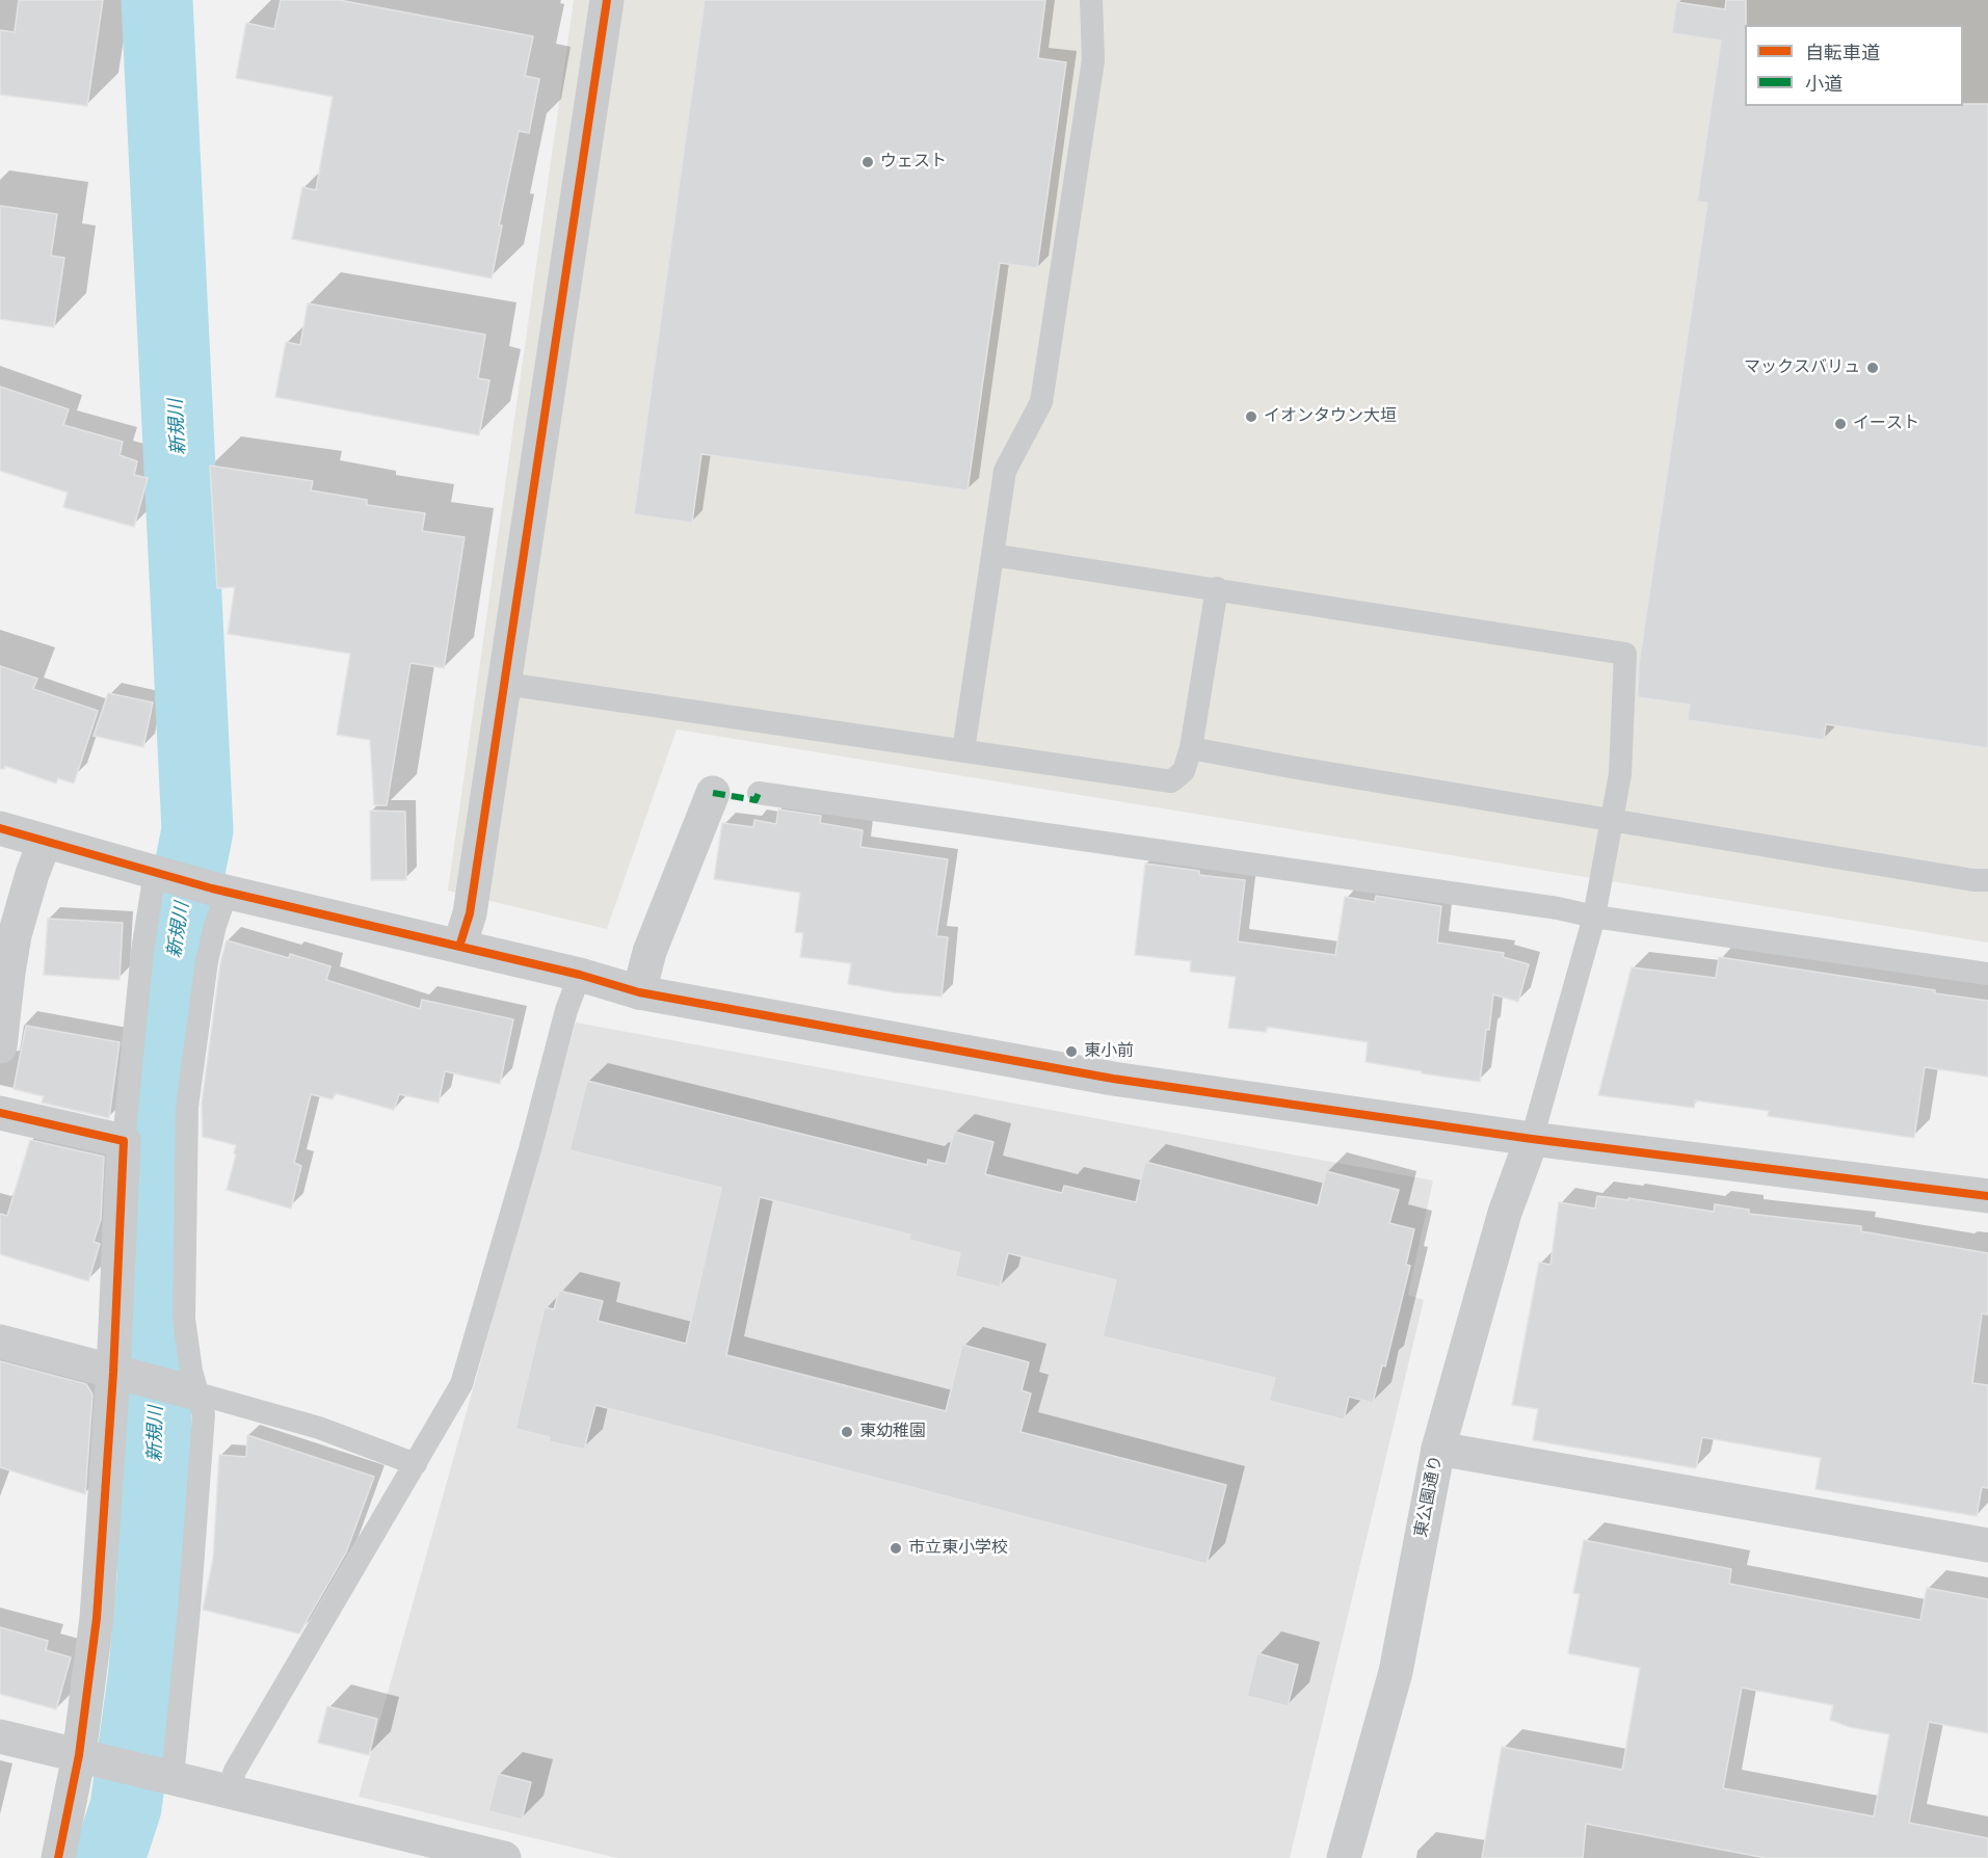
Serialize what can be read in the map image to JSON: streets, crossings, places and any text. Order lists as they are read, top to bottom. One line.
{"streets":{"street":["東公園通り"]},"water":["新規川"],"places":["ウェスト","マックスバリュ","イオンタウン大垣","イースト","東小前","東幼稚園","市立東小学校"],"legend":["自転車道","小道"]}
